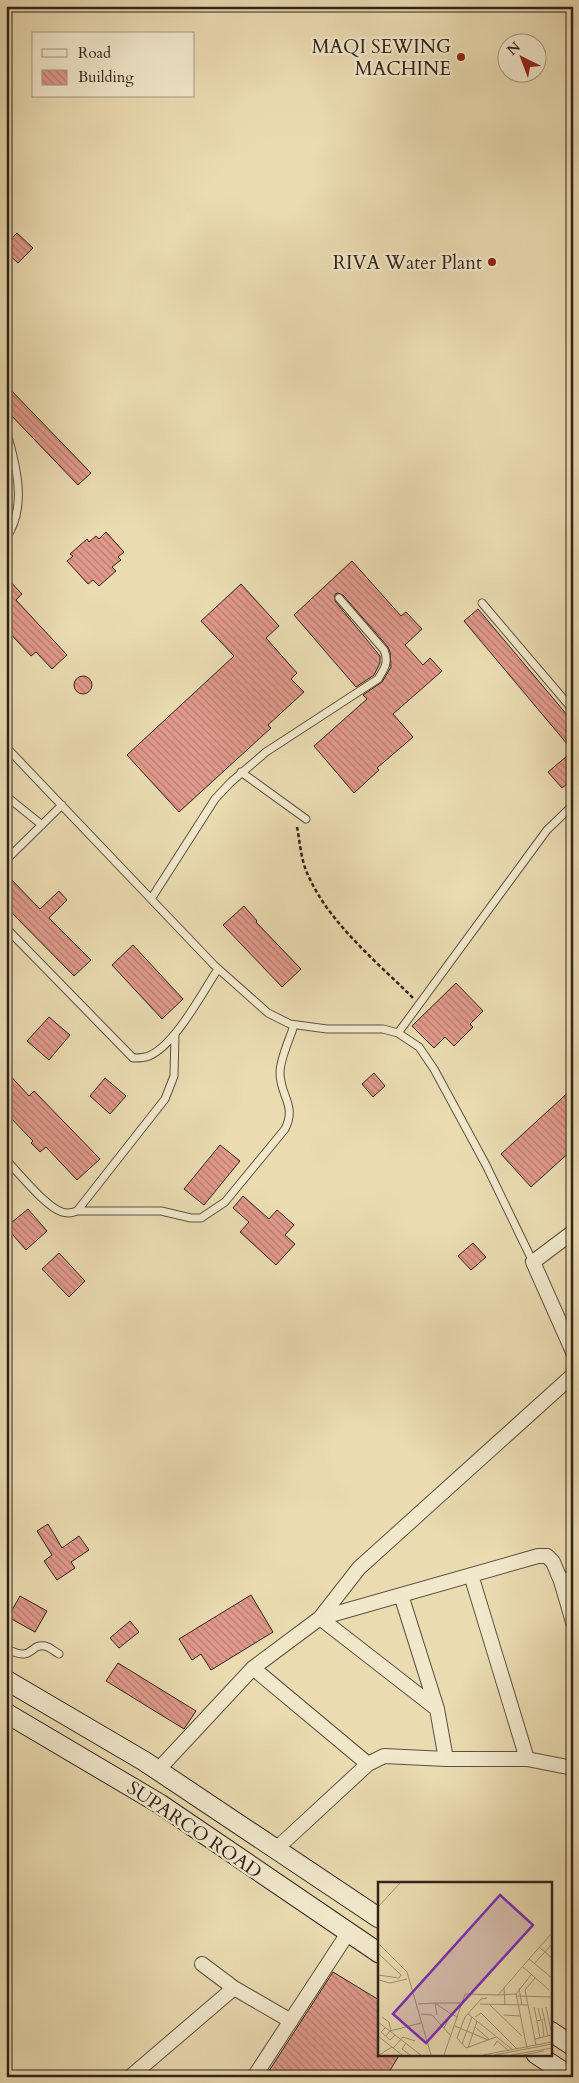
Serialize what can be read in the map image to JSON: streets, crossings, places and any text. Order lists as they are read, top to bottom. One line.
{"streets":{"main road":["SUPARCO ROAD"]},"places":["MAQI SEWING MACHINE","RIVA Water Plant"],"legend":["Road","Building"],"north":"top left"}
